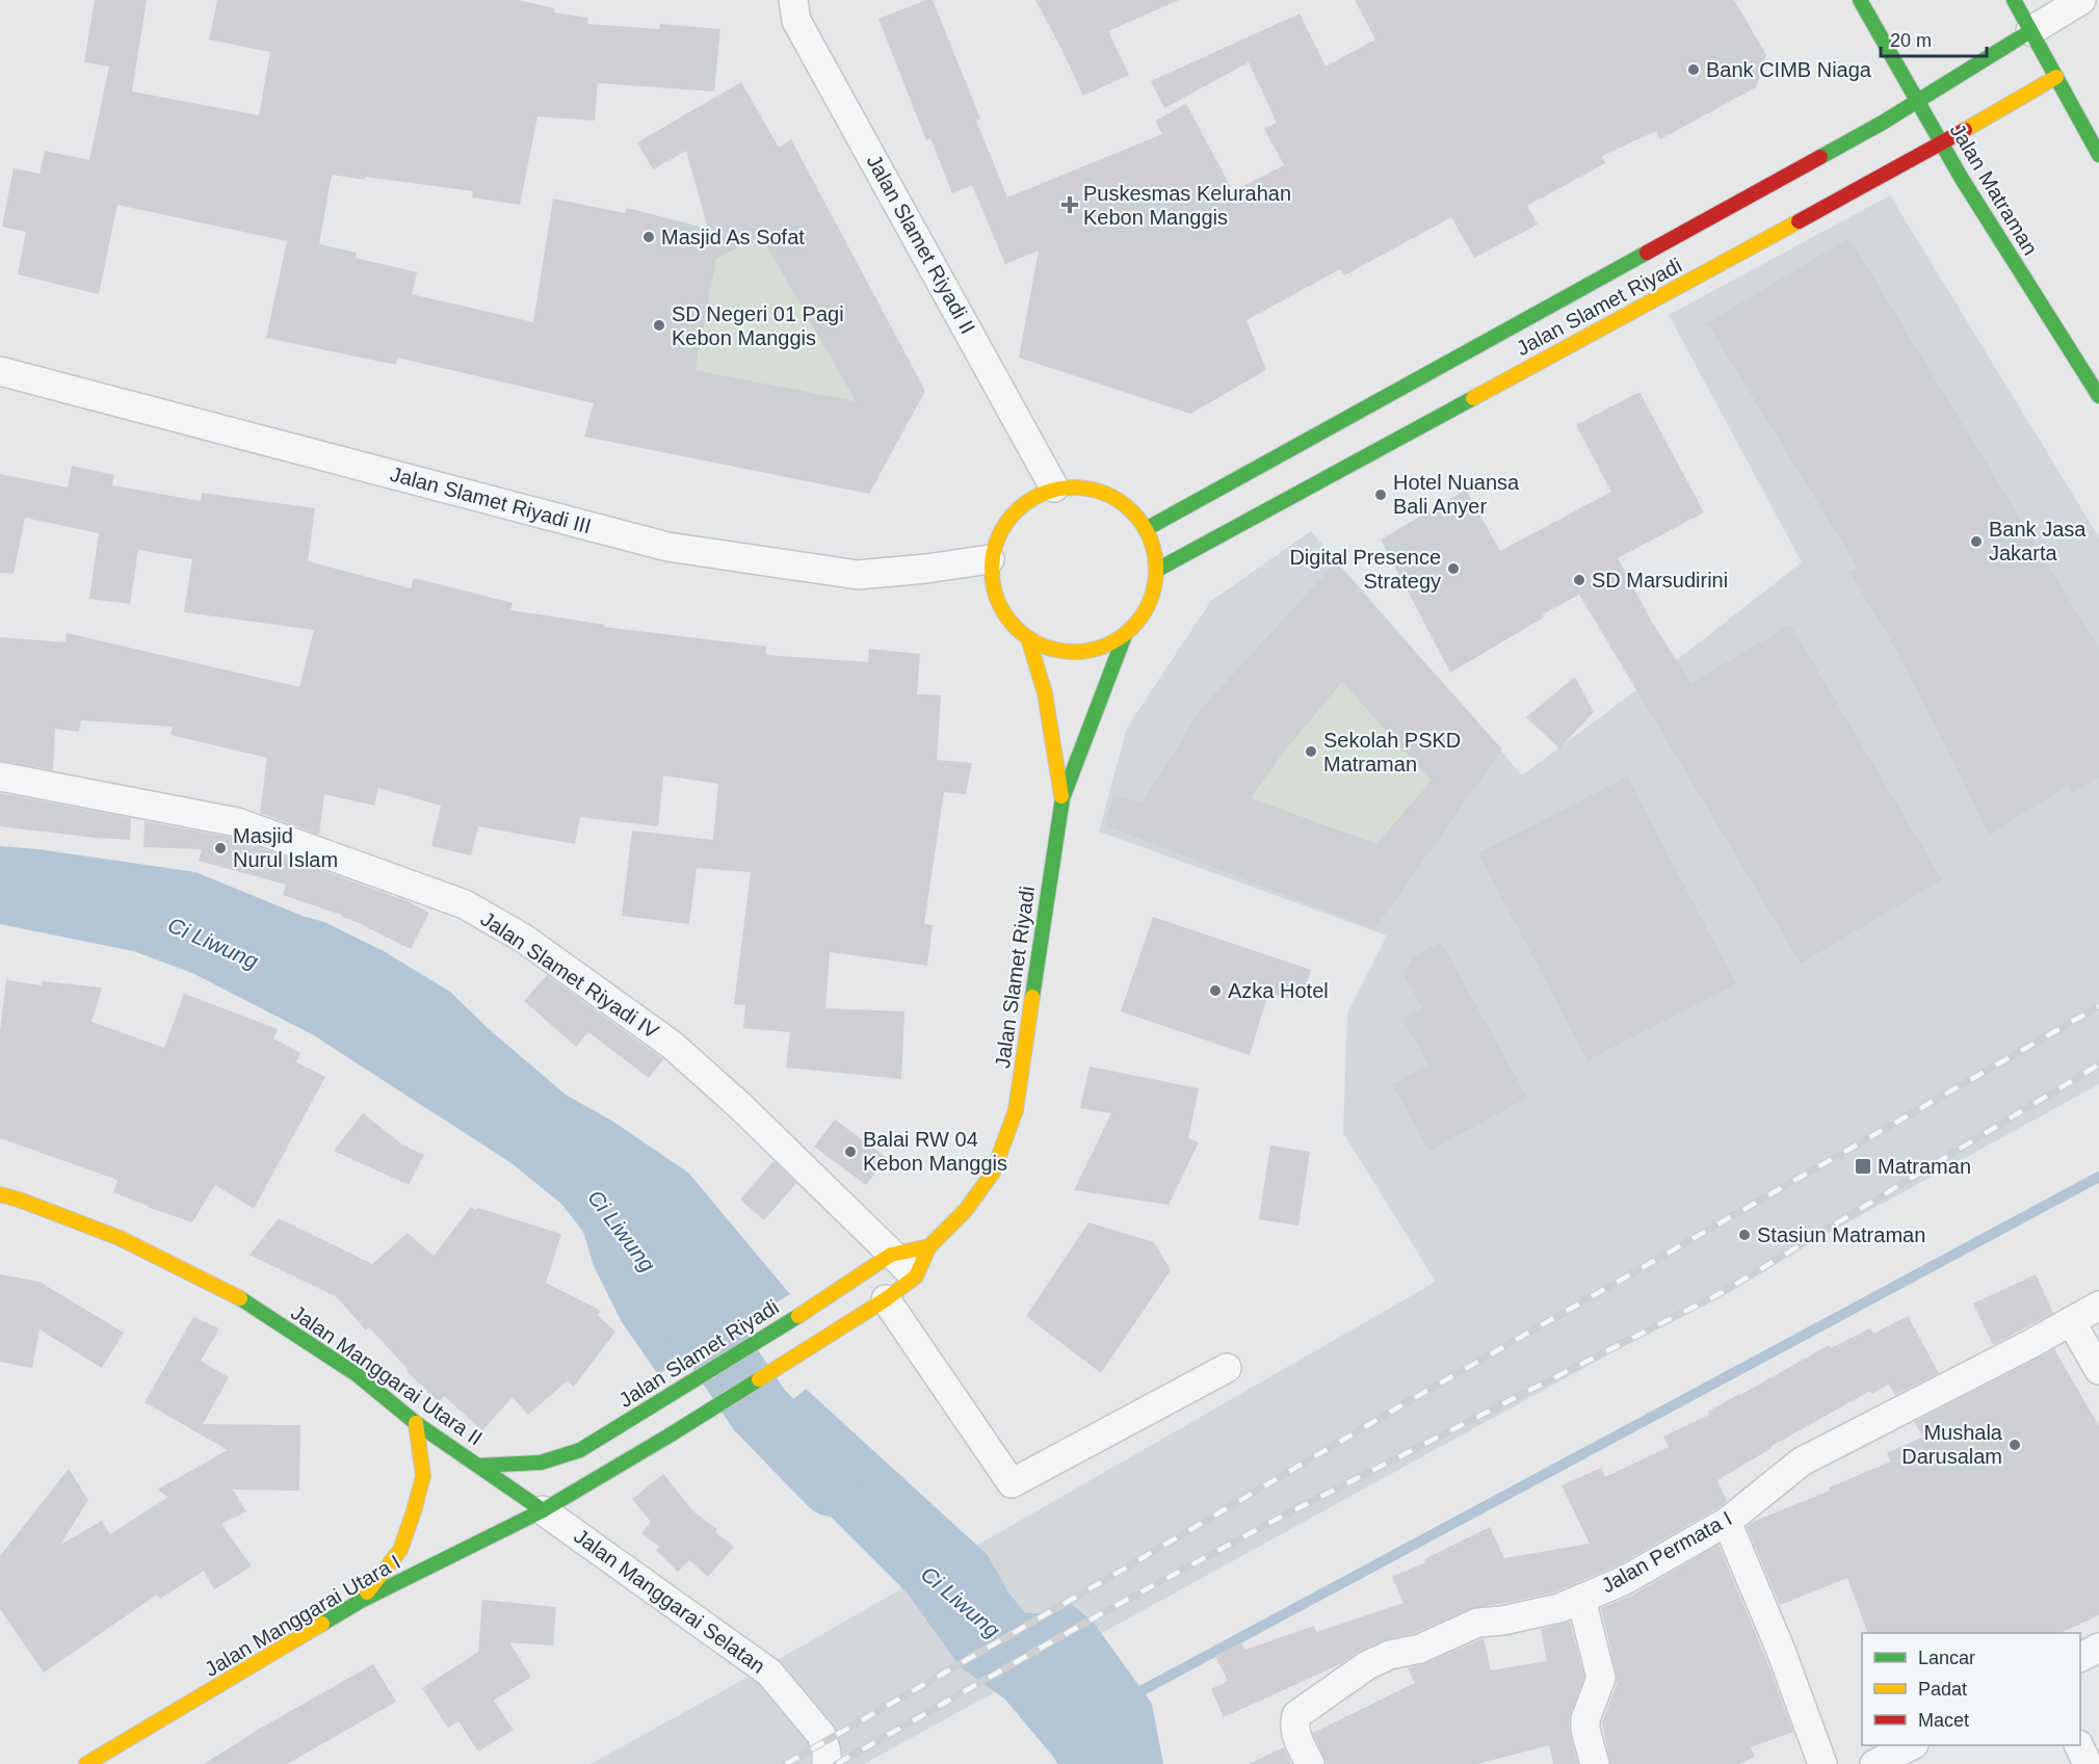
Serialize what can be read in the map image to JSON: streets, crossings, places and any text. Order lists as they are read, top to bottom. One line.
{"streets":{"street":["Jalan Matraman","Jalan Slamet Riyadi II","Jalan Slamet Riyadi","Jalan Slamet Riyadi III","Jalan Slamet Riyadi IV","Jalan Manggarai Utara II","Jalan Permata I","Jalan Manggarai Selatan","Jalan Manggarai Utara I"]},"crossings":[["Jalan Matraman","Jalan Slamet Riyadi"],["Jalan Slamet Riyadi II","Jalan Slamet Riyadi"],["Jalan Slamet Riyadi II","Jalan Slamet Riyadi III"],["Jalan Slamet Riyadi","Jalan Slamet Riyadi III"],["Jalan Slamet Riyadi","Jalan Slamet Riyadi IV"],["Jalan Slamet Riyadi","Jalan Manggarai Utara II"],["Jalan Slamet Riyadi","Jalan Manggarai Selatan"],["Jalan Slamet Riyadi","Jalan Manggarai Utara I"],["Jalan Manggarai Utara II","Jalan Manggarai Selatan"],["Jalan Manggarai Selatan","Jalan Manggarai Utara I"]],"water":["Ci Liwung"],"places":{"other":["Bank CIMB Niaga","Masjid As Sofat","SD Negeri 01 Pagi Kebon Manggis","Hotel Nuansa Bali Anyer","Bank Jasa Jakarta","Digital Presence Strategy","SD Marsudirini","Sekolah PSKD Matraman","Masjid Nurul Islam","Azka Hotel","Balai RW 04 Kebon Manggis","Stasiun Matraman","Mushala Darusalam"],"health":["Puskesmas Kelurahan Kebon Manggis"],"transit":["Matraman"]},"legend":["Lancar","Padat","Macet"],"scale_bar":"20 m"}
